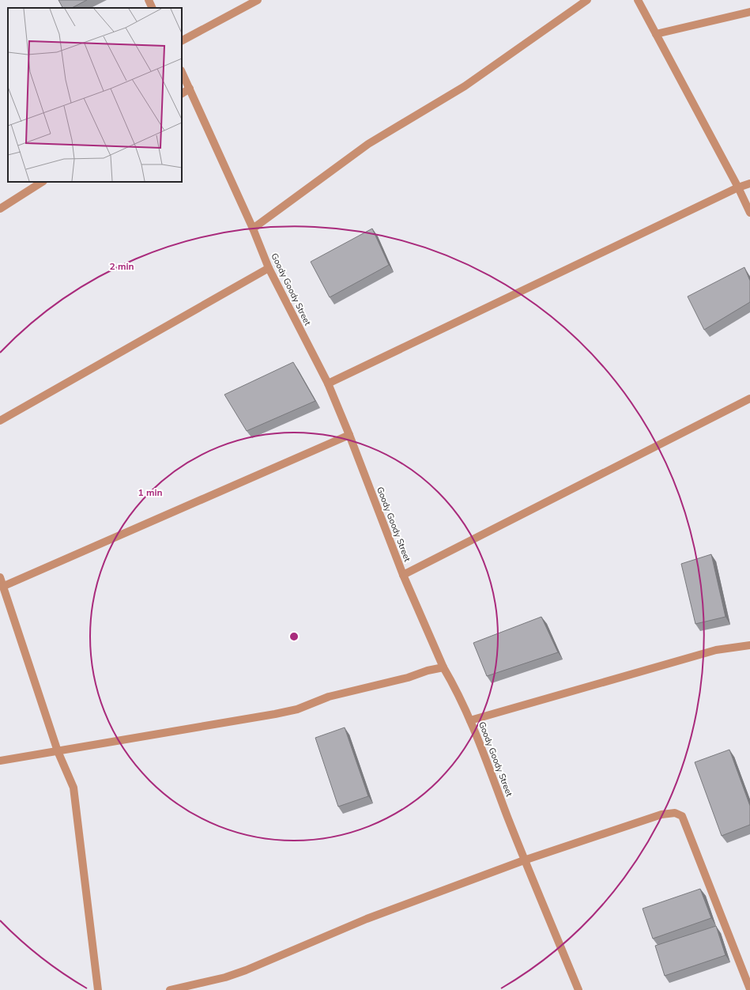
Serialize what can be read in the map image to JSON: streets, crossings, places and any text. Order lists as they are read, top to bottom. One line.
{"streets":{"street":["Goody Goody Street"]},"rings":["2 min","1 min"]}
